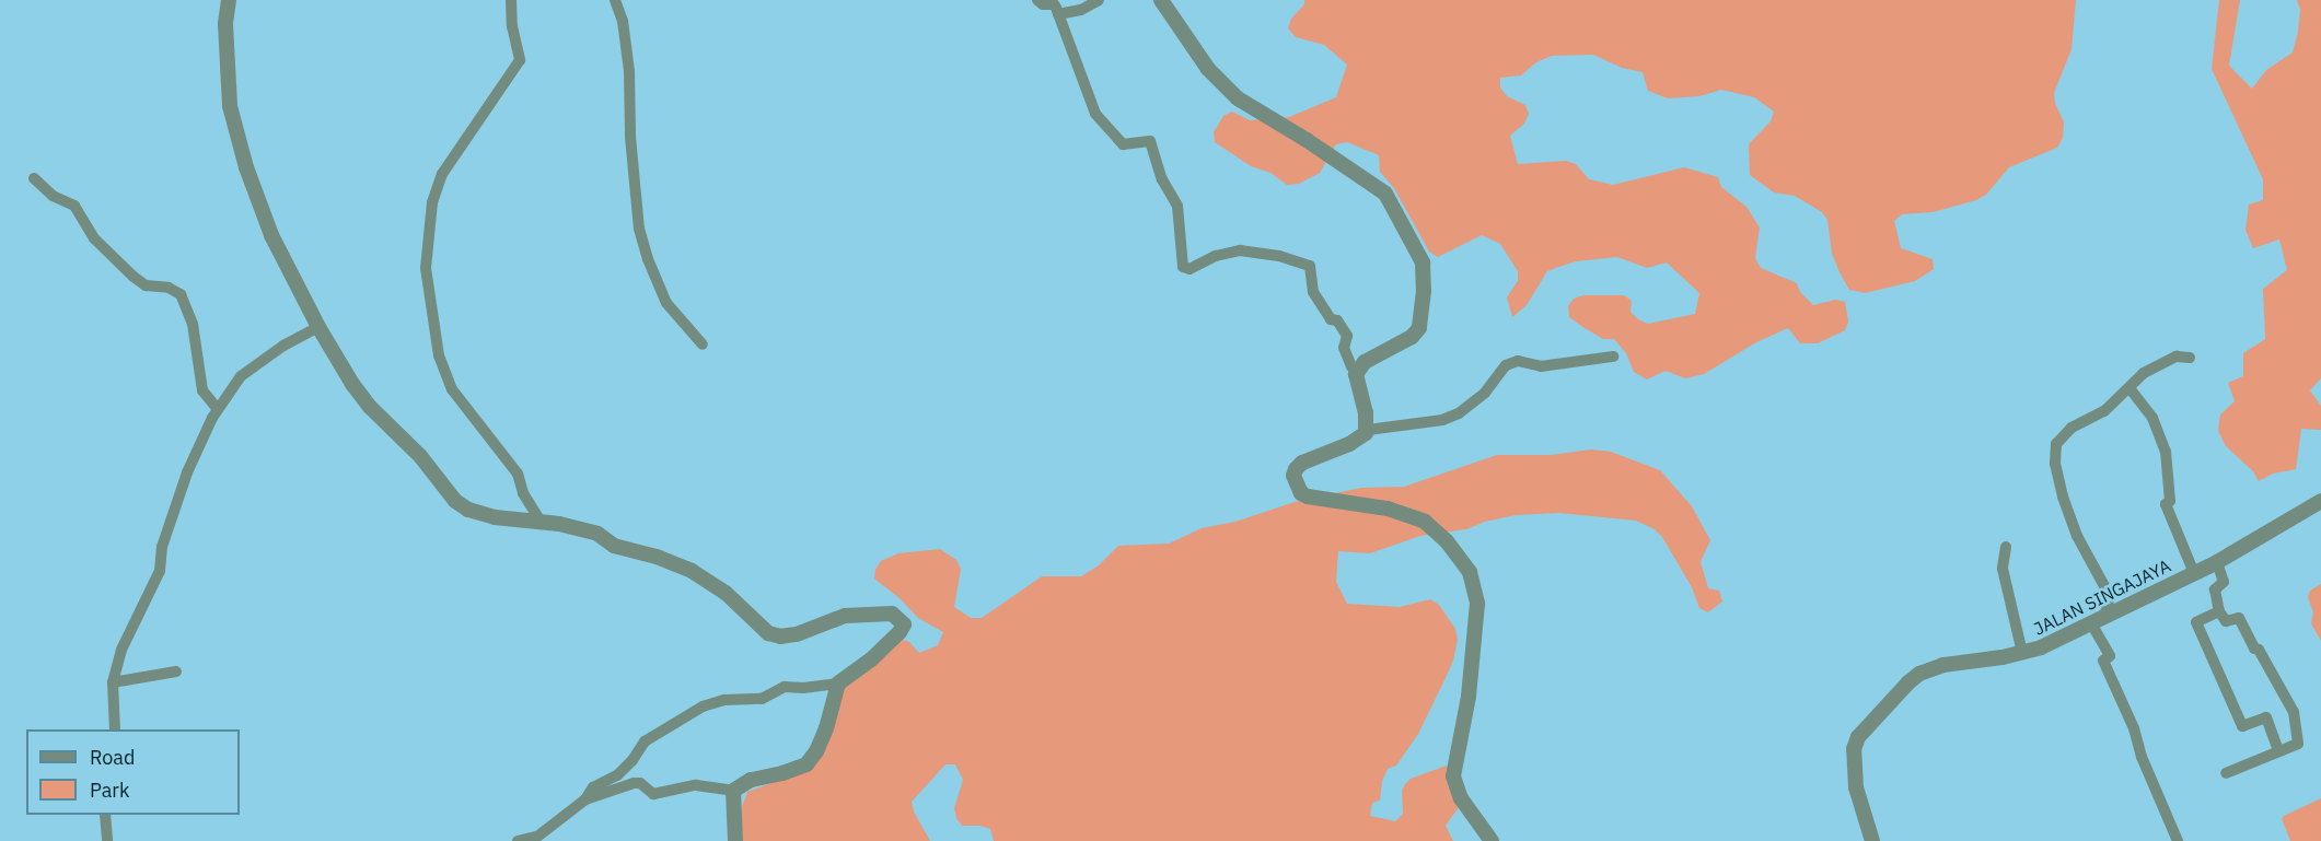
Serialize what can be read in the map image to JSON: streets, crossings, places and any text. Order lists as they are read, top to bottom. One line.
{"streets":{"street":["JALAN SINGAJAYA"]},"legend":["Road","Park"]}
